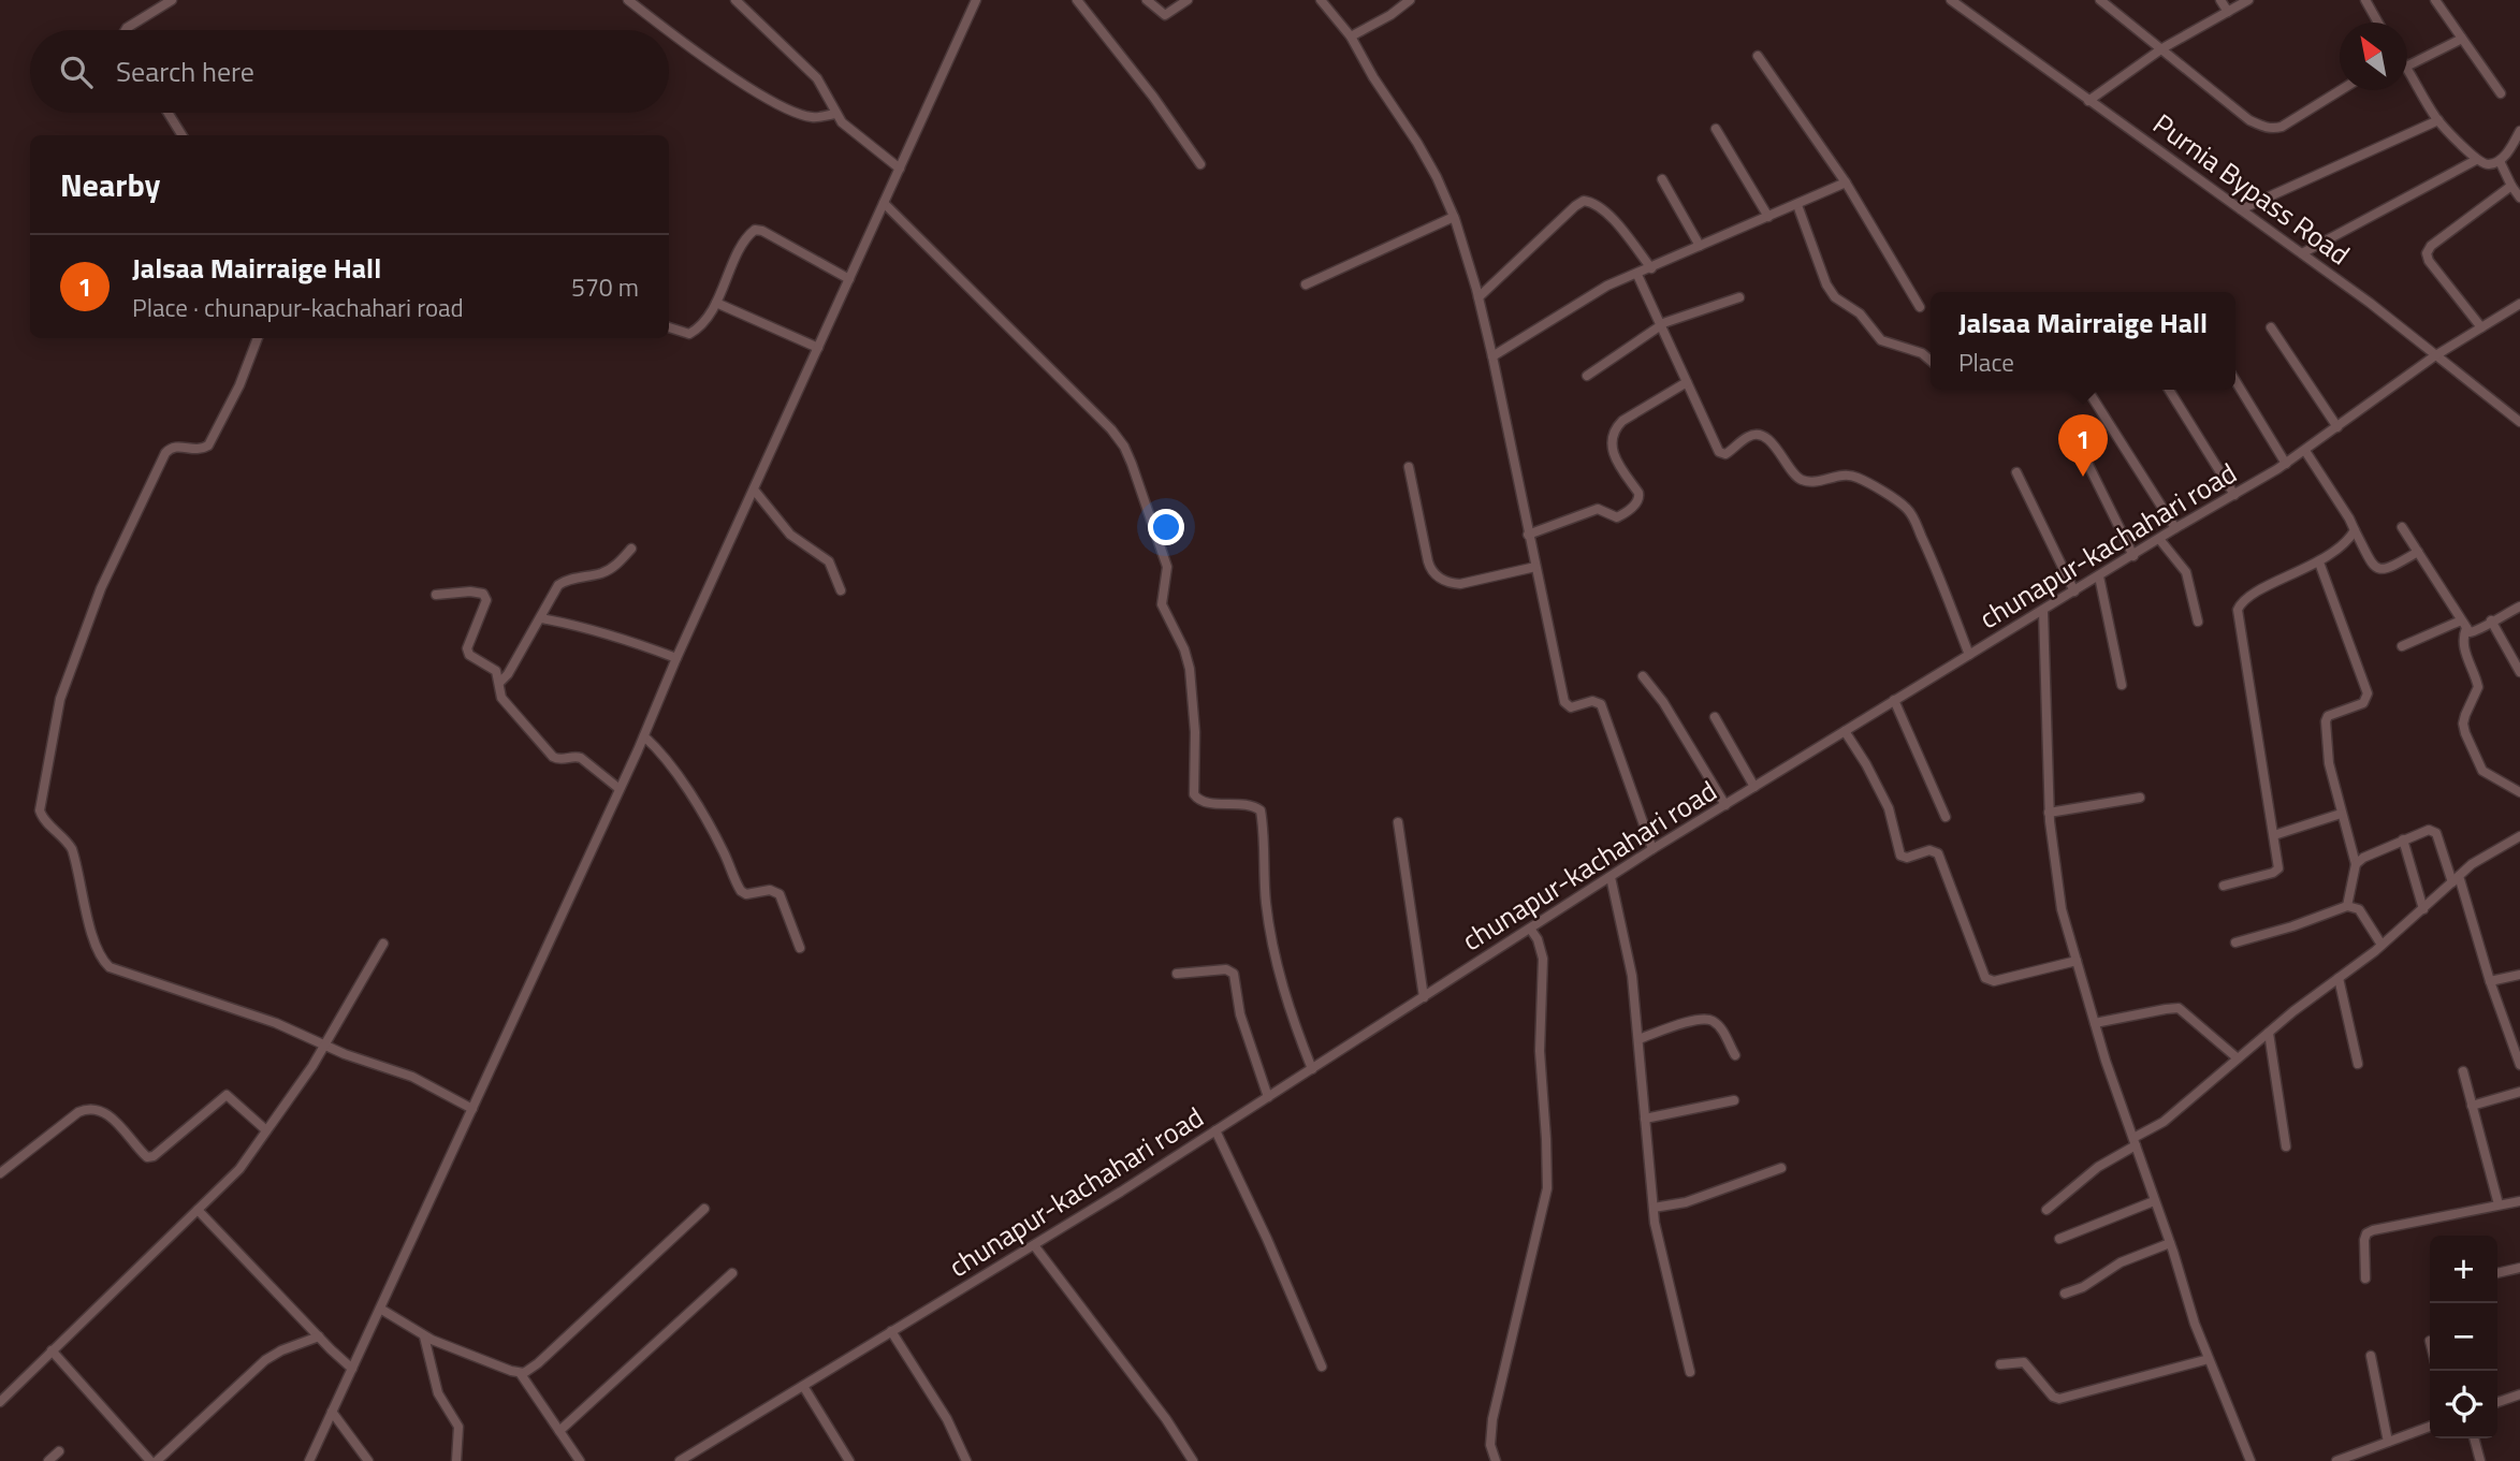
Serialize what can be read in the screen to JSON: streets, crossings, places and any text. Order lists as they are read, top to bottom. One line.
{"streets":{"street":["Purnia Bypass Road","chunapur-kachahari road"]},"crossings":[["Purnia Bypass Road","chunapur-kachahari road"]],"north":"top left","page":{"search":"Search here","heading":"Nearby","list":[{"mark":"1","name":"Jalsaa Mairraige Hall","note":"Place · chunapur-kachahari road","value":"570 m"}],"popup":["Jalsaa Mairraige Hall","Place"],"pins":"1","map_buttons":["+","−"]}}
